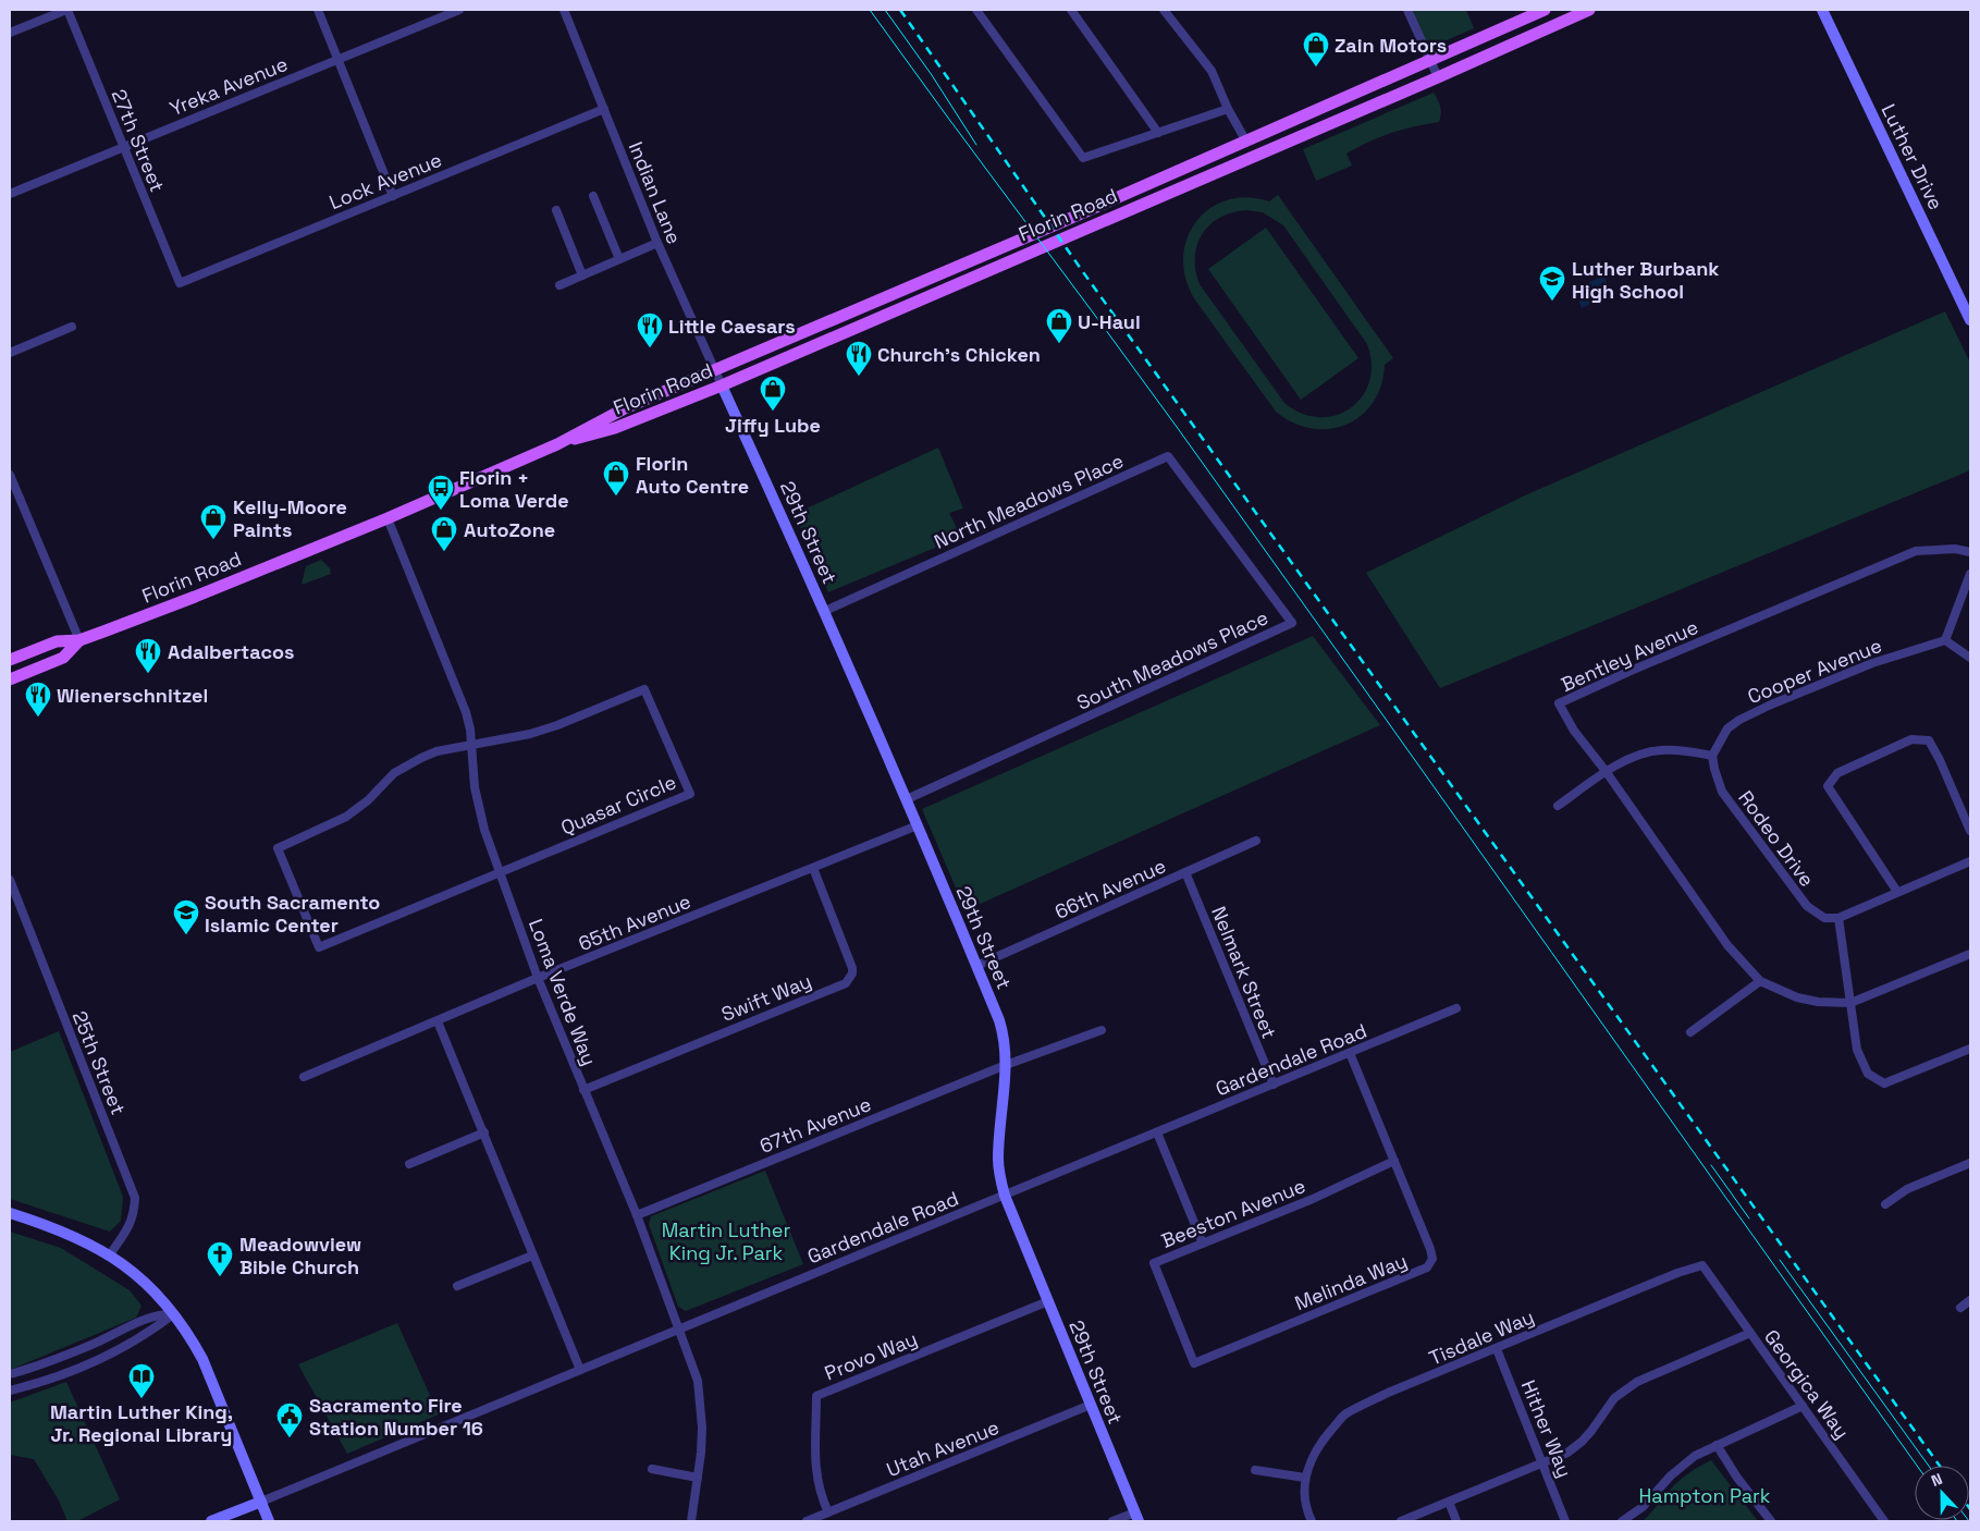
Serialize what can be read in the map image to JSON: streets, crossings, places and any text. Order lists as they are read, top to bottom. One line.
{"streets":{"main road":["Florin Road"],"street":["Yreka Avenue","27th Street","Luther Drive","Lock Avenue","Indian Lane","North Meadows Place","29th Street","Bentley Avenue","South Meadows Place","Cooper Avenue","Quasar Circle","Rodeo Drive","66th Avenue","65th Avenue","Nelmark Street","Loma Verde Way","Swift Way","Gardendale Road","25th Street","67th Avenue","Beeston Avenue","Melinda Way","Tisdale Way","Provo Way","Georgica Way","Hither Way","Utah Avenue"]},"crossings":[["Yreka Avenue","27th Street"],["27th Street","Lock Avenue"],["Lock Avenue","Indian Lane"],["Indian Lane","Florin Road"],["Indian Lane","29th Street"],["Florin Road","29th Street"],["Florin Road","Loma Verde Way"],["North Meadows Place","29th Street"],["North Meadows Place","South Meadows Place"],["29th Street","South Meadows Place"],["29th Street","66th Avenue"],["29th Street","65th Avenue"],["29th Street","Gardendale Road"],["29th Street","67th Avenue"],["29th Street","Provo Way"],["29th Street","Utah Avenue"],["Cooper Avenue","Rodeo Drive"],["Quasar Circle","Loma Verde Way"],["66th Avenue","Nelmark Street"],["65th Avenue","Loma Verde Way"],["65th Avenue","Swift Way"],["Nelmark Street","Gardendale Road"],["Loma Verde Way","Swift Way"],["Loma Verde Way","Gardendale Road"],["Loma Verde Way","67th Avenue"],["Gardendale Road","Melinda Way"],["Beeston Avenue","Melinda Way"],["Tisdale Way","Georgica Way"],["Tisdale Way","Hither Way"],["Provo Way","Utah Avenue"]],"parks":["Martin Luther King Jr. Park","Hampton Park"],"places":{"shop":["Zain Motors","U-Haul","Jiffy Lube","Florin Auto Centre","Kelly-Moore Paints","AutoZone"],"school or university":["Luther Burbank High School","South Sacramento Islamic Center"],"restaurant":["Little Caesars","Church's Chicken","Adalbertacos","Wienerschnitzel"],"bus stop":["Florin + Loma Verde"],"church":["Meadowview Bible Church"],"library":["Martin Luther King, Jr. Regional Library"],"public building":["Sacramento Fire Station Number 16"]},"north":"top"}
